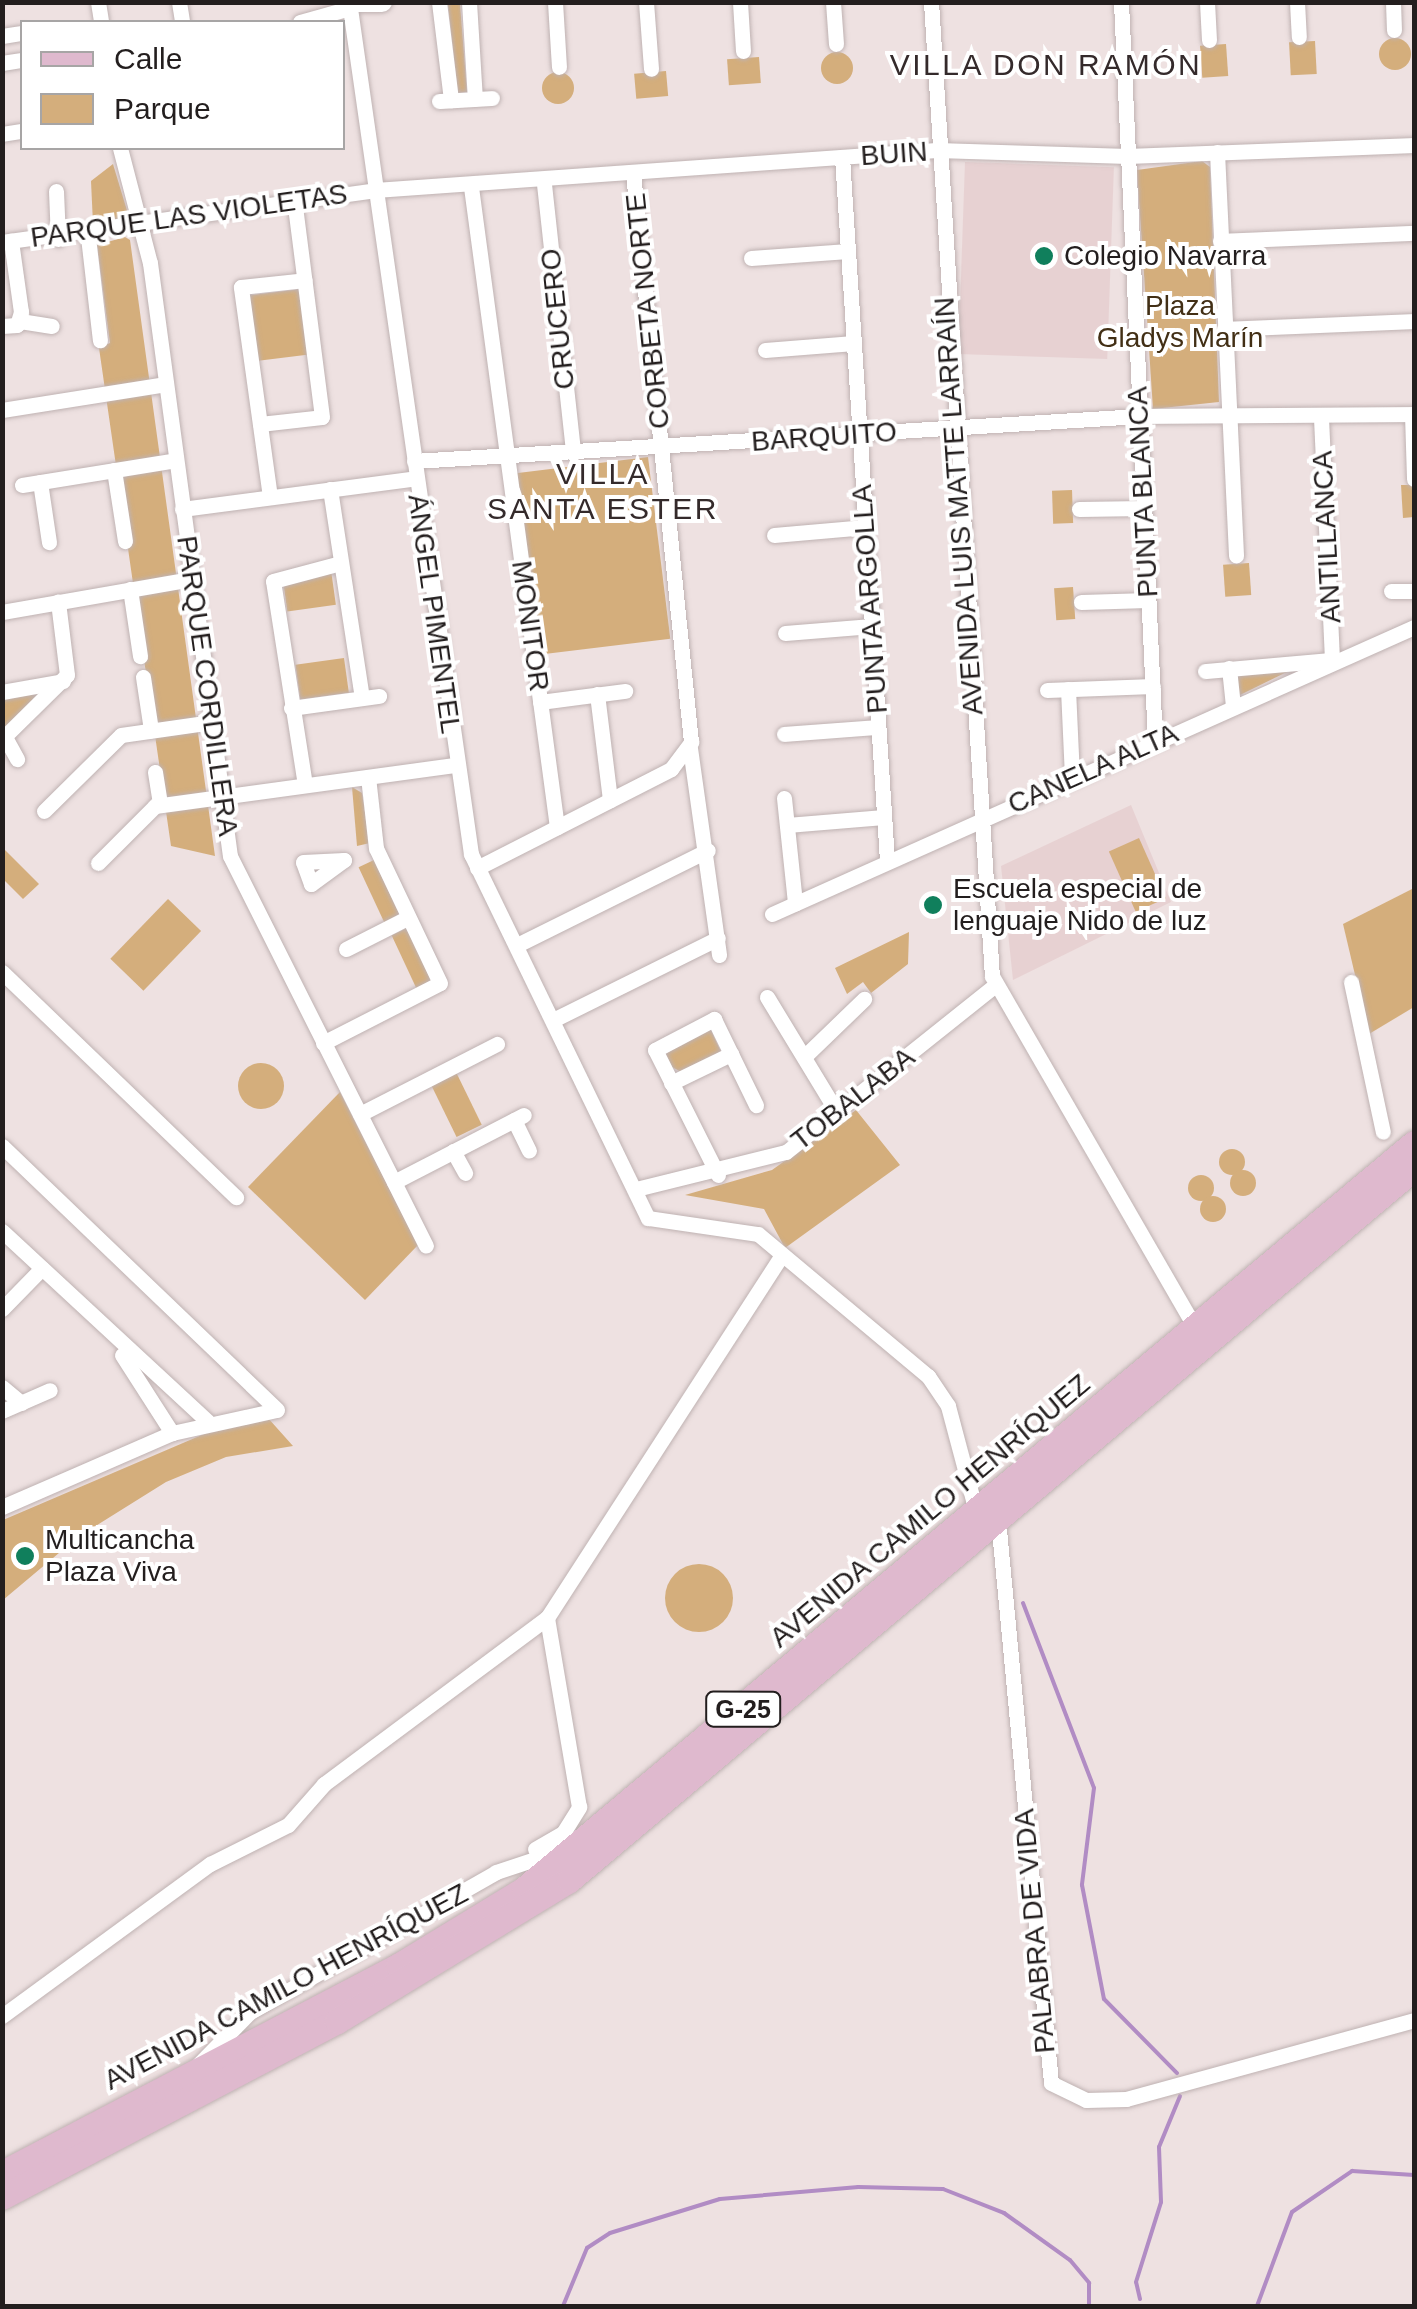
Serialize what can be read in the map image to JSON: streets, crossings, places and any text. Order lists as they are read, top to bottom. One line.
{"streets":{"main road":["AVENIDA CAMILO HENRÍQUEZ","G-25"],"street":["BUIN","PARQUE LAS VIOLETAS","CORBETA NORTE","CRUCERO","BARQUITO","PUNTA BLANCA","AVENIDA LUIS MATTE LARRAÍN","ANTILLANCA","PUNTA ARGOLLA","ÁNGEL PIMENTEL","MONITOR","PARQUE CORDILLERA","CANELA ALTA","TOBALABA","PALABRA DE VIDA"]},"crossings":[["BUIN","PARQUE LAS VIOLETAS"],["BUIN","CORBETA NORTE"],["BUIN","CRUCERO"],["BUIN","PUNTA BLANCA"],["BUIN","AVENIDA LUIS MATTE LARRAÍN"],["BUIN","PUNTA ARGOLLA"],["BUIN","ÁNGEL PIMENTEL"],["BUIN","MONITOR"],["PARQUE LAS VIOLETAS","ÁNGEL PIMENTEL"],["PARQUE LAS VIOLETAS","PARQUE CORDILLERA"],["CORBETA NORTE","BARQUITO"],["CORBETA NORTE","ÁNGEL PIMENTEL"],["CRUCERO","BARQUITO"],["BARQUITO","PUNTA BLANCA"],["BARQUITO","AVENIDA LUIS MATTE LARRAÍN"],["BARQUITO","ANTILLANCA"],["BARQUITO","PUNTA ARGOLLA"],["BARQUITO","ÁNGEL PIMENTEL"],["BARQUITO","MONITOR"],["BARQUITO","PARQUE CORDILLERA"],["PUNTA BLANCA","CANELA ALTA"],["AVENIDA LUIS MATTE LARRAÍN","CANELA ALTA"],["AVENIDA LUIS MATTE LARRAÍN","TOBALABA"],["AVENIDA LUIS MATTE LARRAÍN","AVENIDA CAMILO HENRÍQUEZ"],["ANTILLANCA","CANELA ALTA"],["PUNTA ARGOLLA","CANELA ALTA"],["ÁNGEL PIMENTEL","TOBALABA"],["AVENIDA CAMILO HENRÍQUEZ","PALABRA DE VIDA"]],"districts":["VILLA DON RAMÓN","VILLA SANTA ESTER"],"parks":["Plaza Gladys Marín"],"places":["Colegio Navarra","Escuela especial de lenguaje Nido de luz","Multicancha Plaza Viva"],"legend":["Calle","Parque"]}
